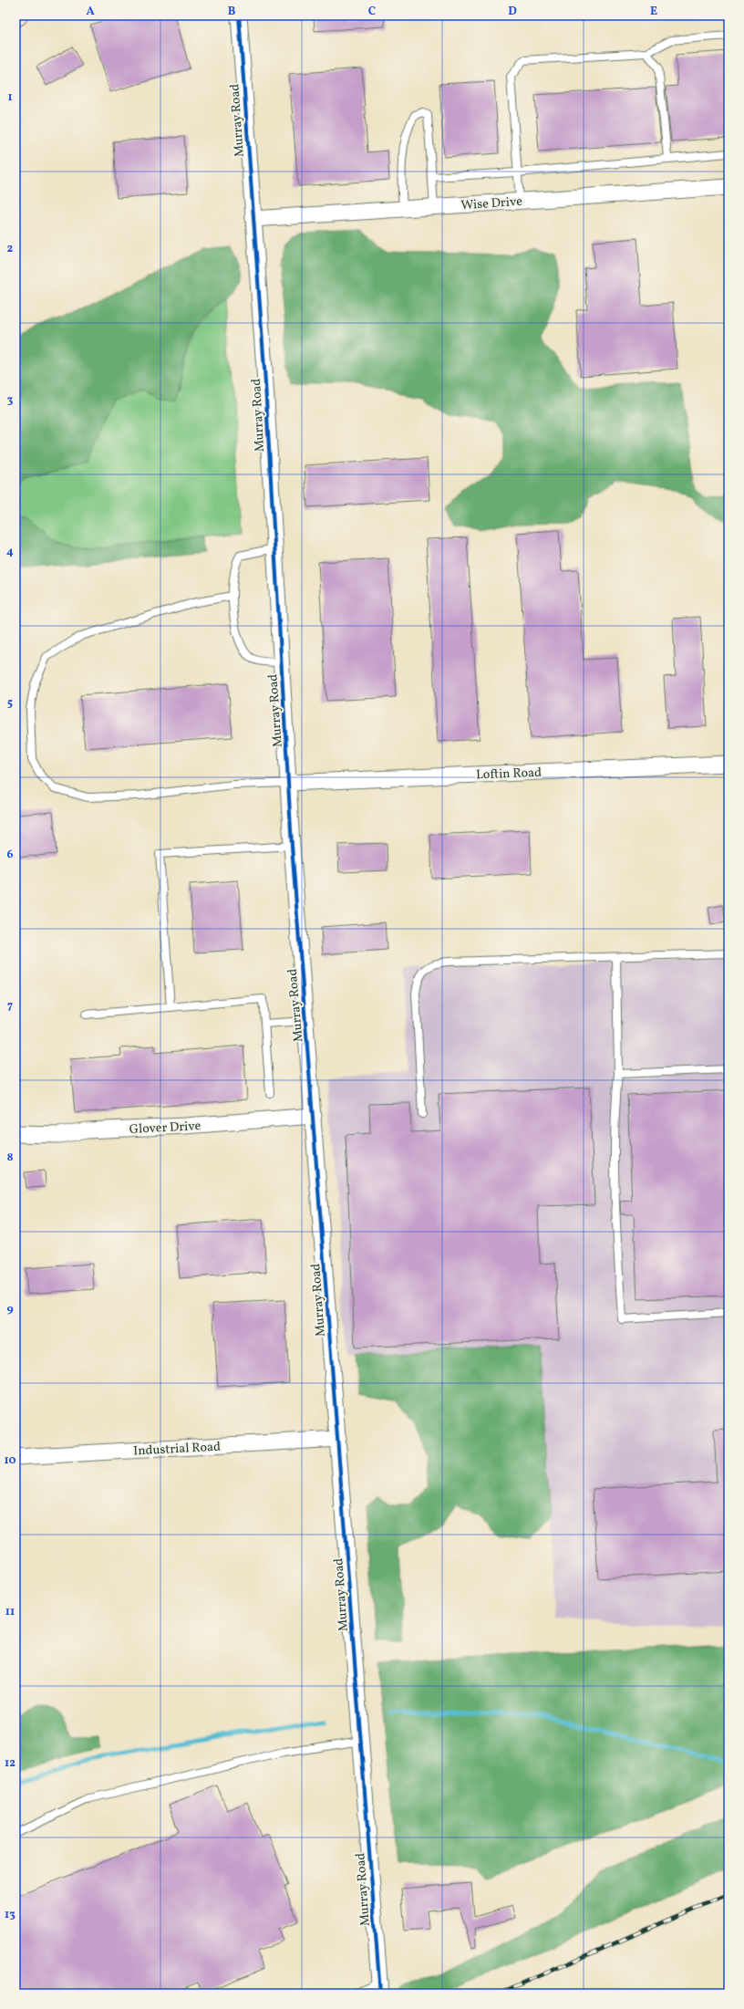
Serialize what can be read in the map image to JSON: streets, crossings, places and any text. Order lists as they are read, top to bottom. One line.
{"streets":{"street":["Murray Road","Wise Drive","Loftin Road","Glover Drive","Industrial Road"]},"crossings":[["Murray Road","Wise Drive"],["Murray Road","Loftin Road"],["Murray Road","Glover Drive"],["Murray Road","Industrial Road"]],"grid":{"columns":["A","B","C","D","E"],"rows":["1","2","3","4","5","6","7","8","9","10","11","12","13"]}}
